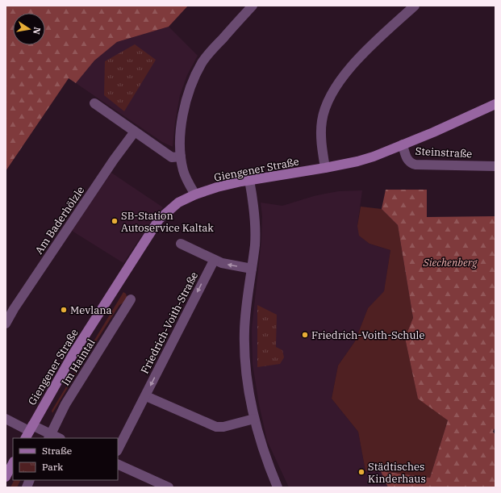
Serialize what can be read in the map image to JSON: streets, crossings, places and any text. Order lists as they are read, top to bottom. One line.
{"streets":{"main road":["Giengener Straße"],"street":["Steinstraße","Am Baderhölzle","Friedrich-Voith-Straße","Im Haintal"]},"crossings":[["Steinstraße","Giengener Straße"]],"one_way":["Friedrich-Voith-Straße"],"parks":["Siechenberg"],"places":["SB-Station Autoservice Kaltak","Mevlana","Friedrich-Voith-Schule","Städtisches Kinderhaus"],"legend":["Straße","Park"],"north":"right"}
